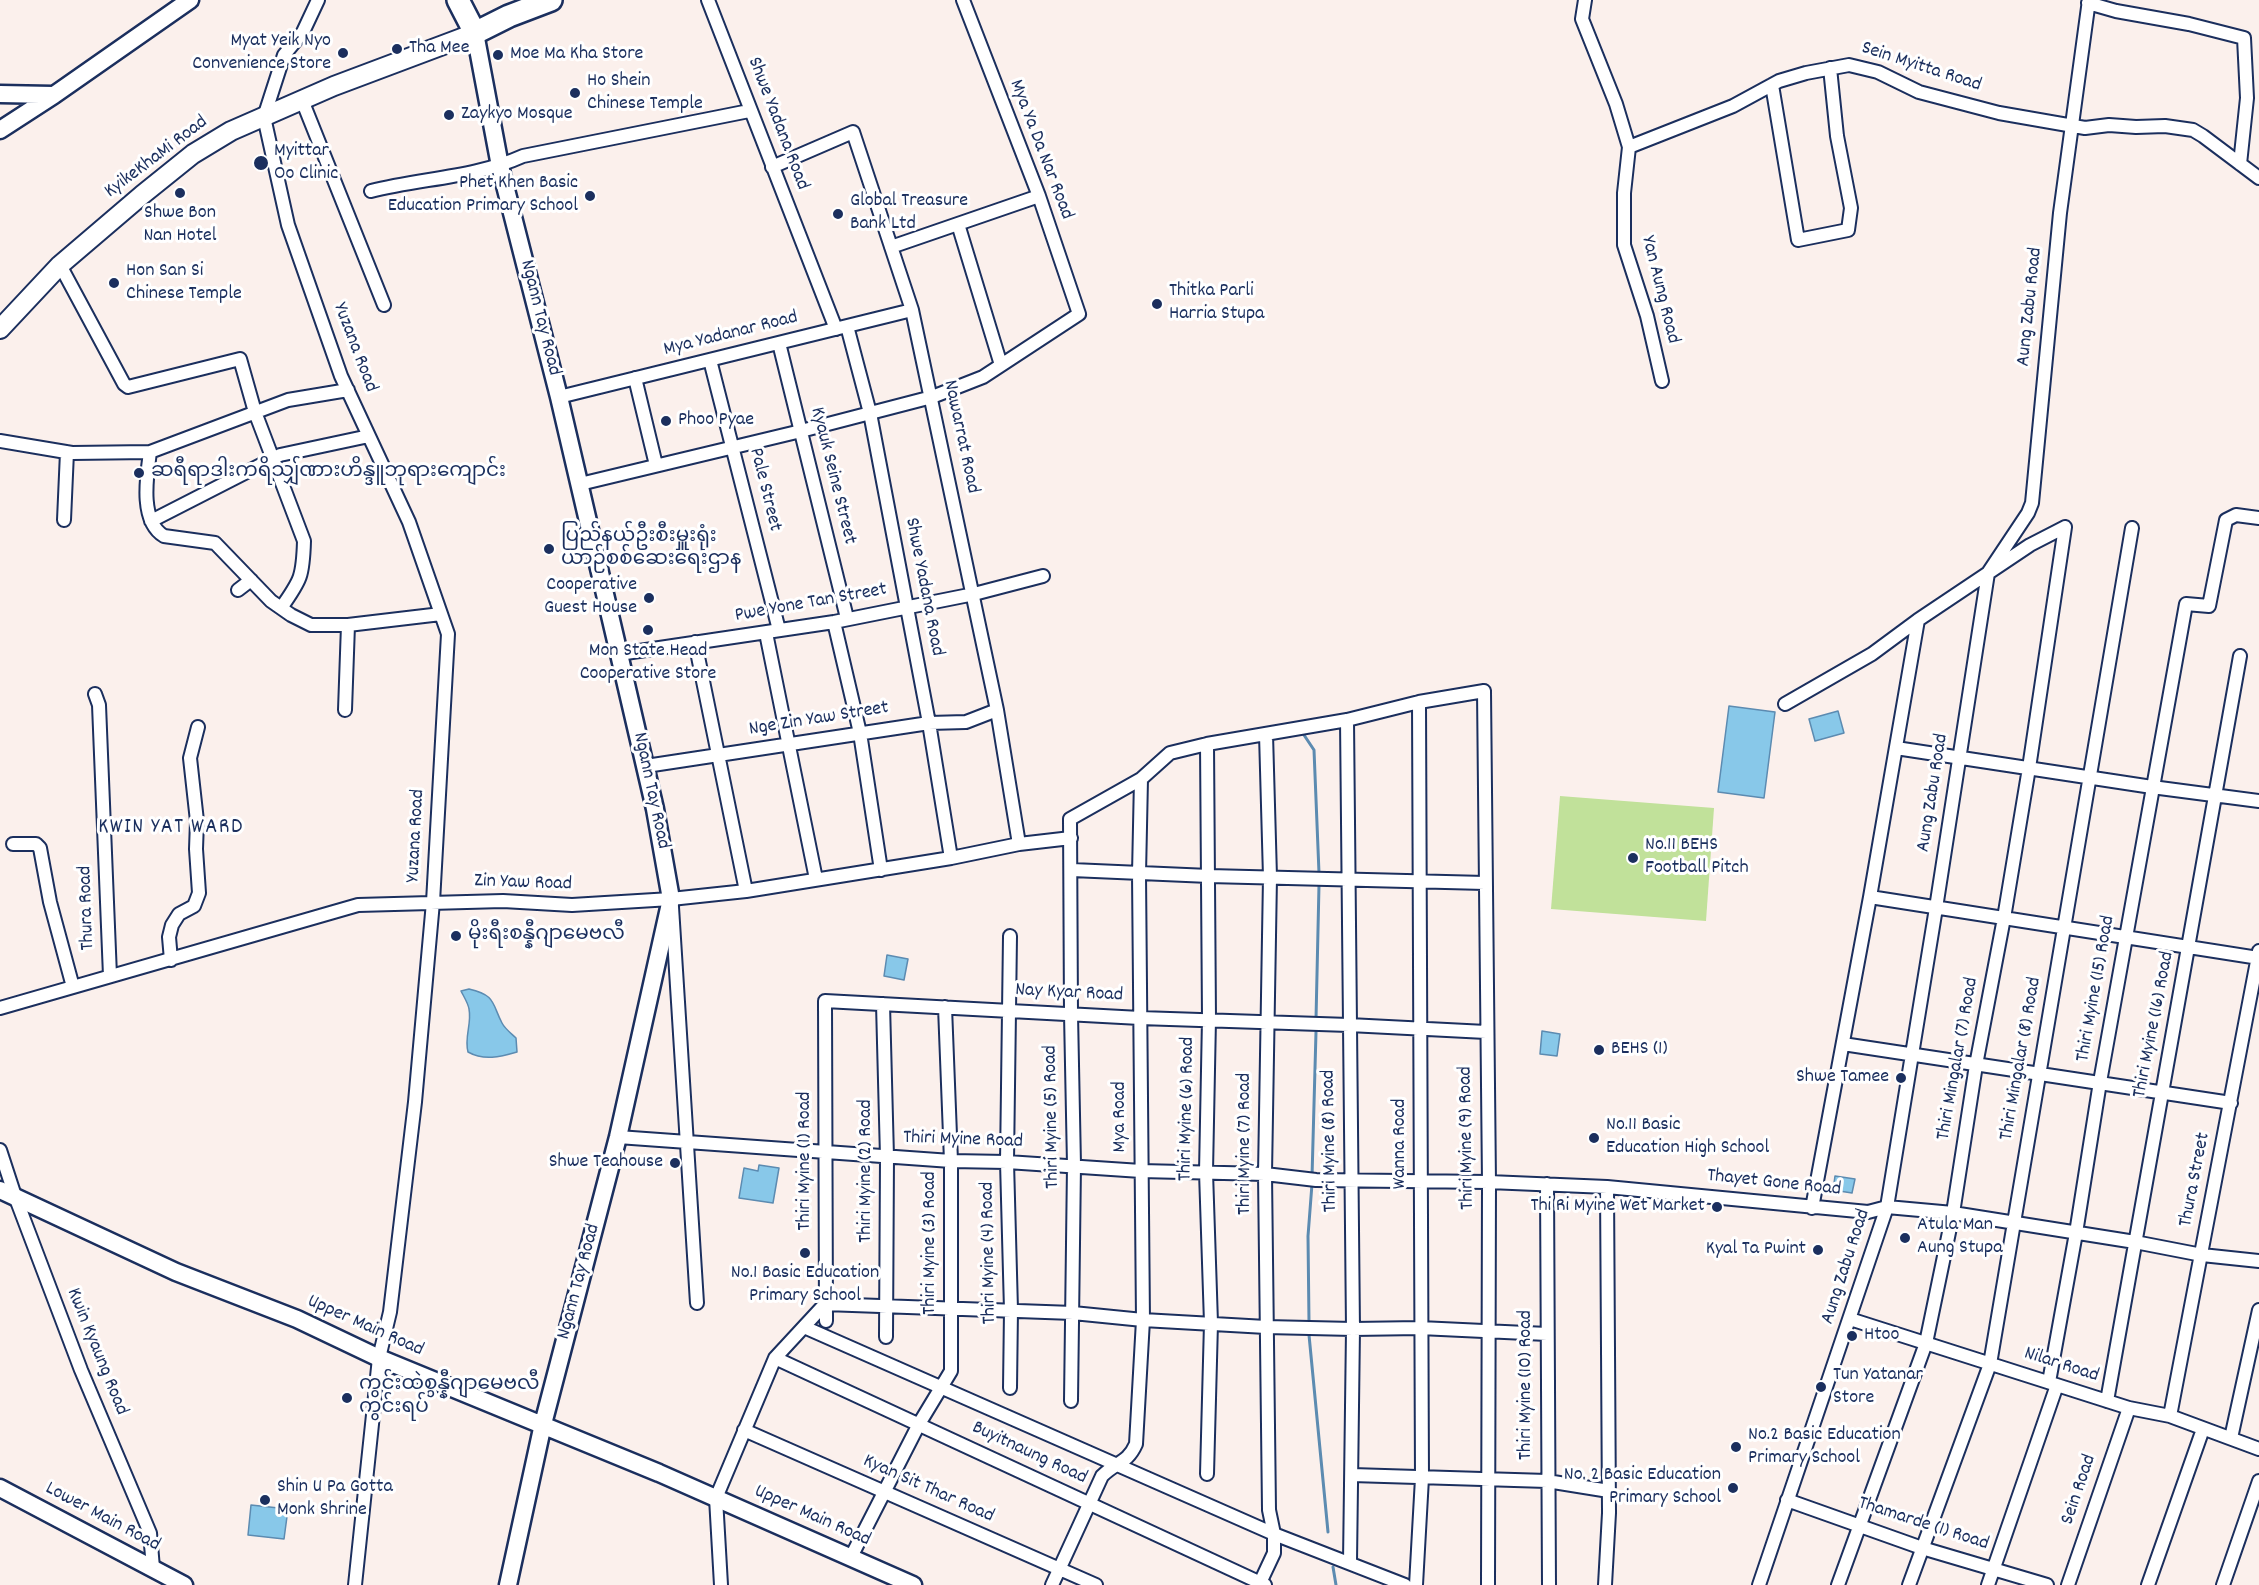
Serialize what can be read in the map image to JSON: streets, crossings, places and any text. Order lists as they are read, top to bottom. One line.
{"streets":{"highway":["Ngann Tay Road"],"main road":["KyikeKhaMi Road","Upper Main Road","Lower Main Road"],"street":["Sein Myitta Road","Shwe Yadana Road","Mya Ya Da Nar Road","Yan Aung Road","Aung Zabu Road","Mya Yadanar Road","Yuzana Road","Nawarrat Road","Kyauk Seine Street","Pale Street","Pwe Yone Tan Street","Nge Zin Yaw Street","Zin Yaw Road","Thura Road","Thiri Myine (15) Road","Nay Kyar Road","Thiri Myine (16) Road","Thiri Mingalar (7) Road","Thiri Mingalar (8) Road","Thiri Myine (6) Road","Thiri Myine (5) Road","Mya Road","Thiri Myine (9) Road","Thiri Myine Road","Thiri Myine (8) Road","Thiri Myine (7) Road","Wanna Road","Thiri Myine (1) Road","Thiri Myine (2) Road","Thura Street","Thayet Gone Road","Thiri Myine (3) Road","Thiri Myine (4) Road","Kwin Kyaung Road","Nilar Road","Thiri Myine (10) Road","Buyitnaung Road","Kyan Sit Thar Road","Sein Road","Thamarde (1) Road"]},"crossings":[["Sein Myitta Road","Yan Aung Road"],["Sein Myitta Road","Aung Zabu Road"],["Shwe Yadana Road","Mya Yadanar Road"],["Shwe Yadana Road","Nawarrat Road"],["Shwe Yadana Road","Pwe Yone Tan Street"],["Shwe Yadana Road","Nge Zin Yaw Street"],["Shwe Yadana Road","Zin Yaw Road"],["KyikeKhaMi Road","Ngann Tay Road"],["KyikeKhaMi Road","Yuzana Road"],["Aung Zabu Road","Thiri Mingalar (7) Road"],["Aung Zabu Road","Thayet Gone Road"],["Aung Zabu Road","Nilar Road"],["Aung Zabu Road","Thamarde (1) Road"],["Ngann Tay Road","Mya Yadanar Road"],["Ngann Tay Road","Pwe Yone Tan Street"],["Ngann Tay Road","Nge Zin Yaw Street"],["Ngann Tay Road","Zin Yaw Road"],["Ngann Tay Road","Thiri Myine Road"],["Ngann Tay Road","Upper Main Road"],["Mya Yadanar Road","Nawarrat Road"],["Mya Yadanar Road","Kyauk Seine Street"],["Mya Yadanar Road","Pale Street"],["Yuzana Road","Zin Yaw Road"],["Yuzana Road","Upper Main Road"],["Nawarrat Road","Pwe Yone Tan Street"],["Nawarrat Road","Nge Zin Yaw Street"],["Nawarrat Road","Zin Yaw Road"],["Kyauk Seine Street","Pwe Yone Tan Street"],["Kyauk Seine Street","Nge Zin Yaw Street"],["Kyauk Seine Street","Zin Yaw Road"],["Pale Street","Pwe Yone Tan Street"],["Zin Yaw Road","Thura Road"],["Zin Yaw Road","Thiri Myine (5) Road"],["Thiri Myine (15) Road","Thayet Gone Road"],["Thiri Myine (15) Road","Nilar Road"],["Thiri Myine (15) Road","Thamarde (1) Road"],["Nay Kyar Road","Thiri Myine (6) Road"],["Nay Kyar Road","Thiri Myine (5) Road"],["Nay Kyar Road","Mya Road"],["Nay Kyar Road","Thiri Myine (9) Road"],["Nay Kyar Road","Thiri Myine (8) Road"],["Nay Kyar Road","Thiri Myine (7) Road"],["Nay Kyar Road","Wanna Road"],["Nay Kyar Road","Thiri Myine (1) Road"],["Nay Kyar Road","Thiri Myine (2) Road"],["Nay Kyar Road","Thiri Myine (3) Road"],["Nay Kyar Road","Thiri Myine (4) Road"],["Thiri Myine (16) Road","Thayet Gone Road"],["Thiri Myine (16) Road","Nilar Road"],["Thiri Mingalar (7) Road","Thayet Gone Road"],["Thiri Mingalar (7) Road","Nilar Road"],["Thiri Mingalar (7) Road","Thamarde (1) Road"],["Thiri Mingalar (8) Road","Thayet Gone Road"],["Thiri Mingalar (8) Road","Nilar Road"],["Thiri Mingalar (8) Road","Thamarde (1) Road"],["Thiri Myine (6) Road","Thiri Myine Road"],["Thiri Myine (5) Road","Mya Road"],["Thiri Myine (5) Road","Thiri Myine Road"],["Mya Road","Thiri Myine Road"],["Mya Road","Buyitnaung Road"],["Mya Road","Kyan Sit Thar Road"],["Thiri Myine (9) Road","Wanna Road"],["Thiri Myine (9) Road","Thayet Gone Road"],["Thiri Myine Road","Thiri Myine (7) Road"],["Thiri Myine Road","Thiri Myine (1) Road"],["Thiri Myine Road","Thiri Myine (2) Road"],["Thiri Myine Road","Thayet Gone Road"],["Thiri Myine Road","Thiri Myine (3) Road"],["Thiri Myine Road","Thiri Myine (4) Road"],["Thiri Myine (8) Road","Thayet Gone Road"],["Thiri Myine (7) Road","Buyitnaung Road"],["Wanna Road","Thayet Gone Road"],["Thiri Myine (1) Road","Thiri Myine (2) Road"],["Thura Street","Thayet Gone Road"],["Thura Street","Nilar Road"],["Thayet Gone Road","Thiri Myine (10) Road"],["Thiri Myine (3) Road","Upper Main Road"],["Thiri Myine (3) Road","Buyitnaung Road"],["Thiri Myine (3) Road","Kyan Sit Thar Road"],["Upper Main Road","Kwin Kyaung Road"],["Kwin Kyaung Road","Lower Main Road"],["Nilar Road","Sein Road"]],"districts":["KWIN YAT WARD"],"places":["Tha Mee","Myat Yeik Nyo Convenience Store","Moe Ma Kha Store","Ho Shein Chinese Temple","Zaykyo Mosque","Myittar Oo Clinic","Shwe Bon Nan Hotel","Phet Khen Basic Education Primary School","Global Treasure Bank Ltd","Hon San Si Chinese Temple","Thitka Parli Harria Stupa","Phoo Pyae","ဆရီရာဒါးကရိသျှ်ဏားဟိန္ဒူဘုရားကျောင်း","ပြည်နယ်ဦးစီးမှူးရုံး ယာဉ်စစ်ဆေးရေးဌာန","Cooperative Guest House","Mon State Head Cooperative Store","No.11 BEHS Football Pitch","မိုးရီးစန္နီဂျာမေဗလီ","BEHS (1)","Shwe Tamee","No.11 Basic Education High School","Shwe Teahouse","Thi Ri Myine Wet Market","Atula Man Aung Stupa","Kyal Ta Pwint","No.1 Basic Education Primary School","Htoo","Tun Yatanar Store","ကွင်းထဲစွန္နီဂျာမေဗလီ ကွင်းရပ်","No.2 Basic Education Primary School","No. 2 Basic Education Primary School","Shin U Pa Gotta Monk Shrine"]}
